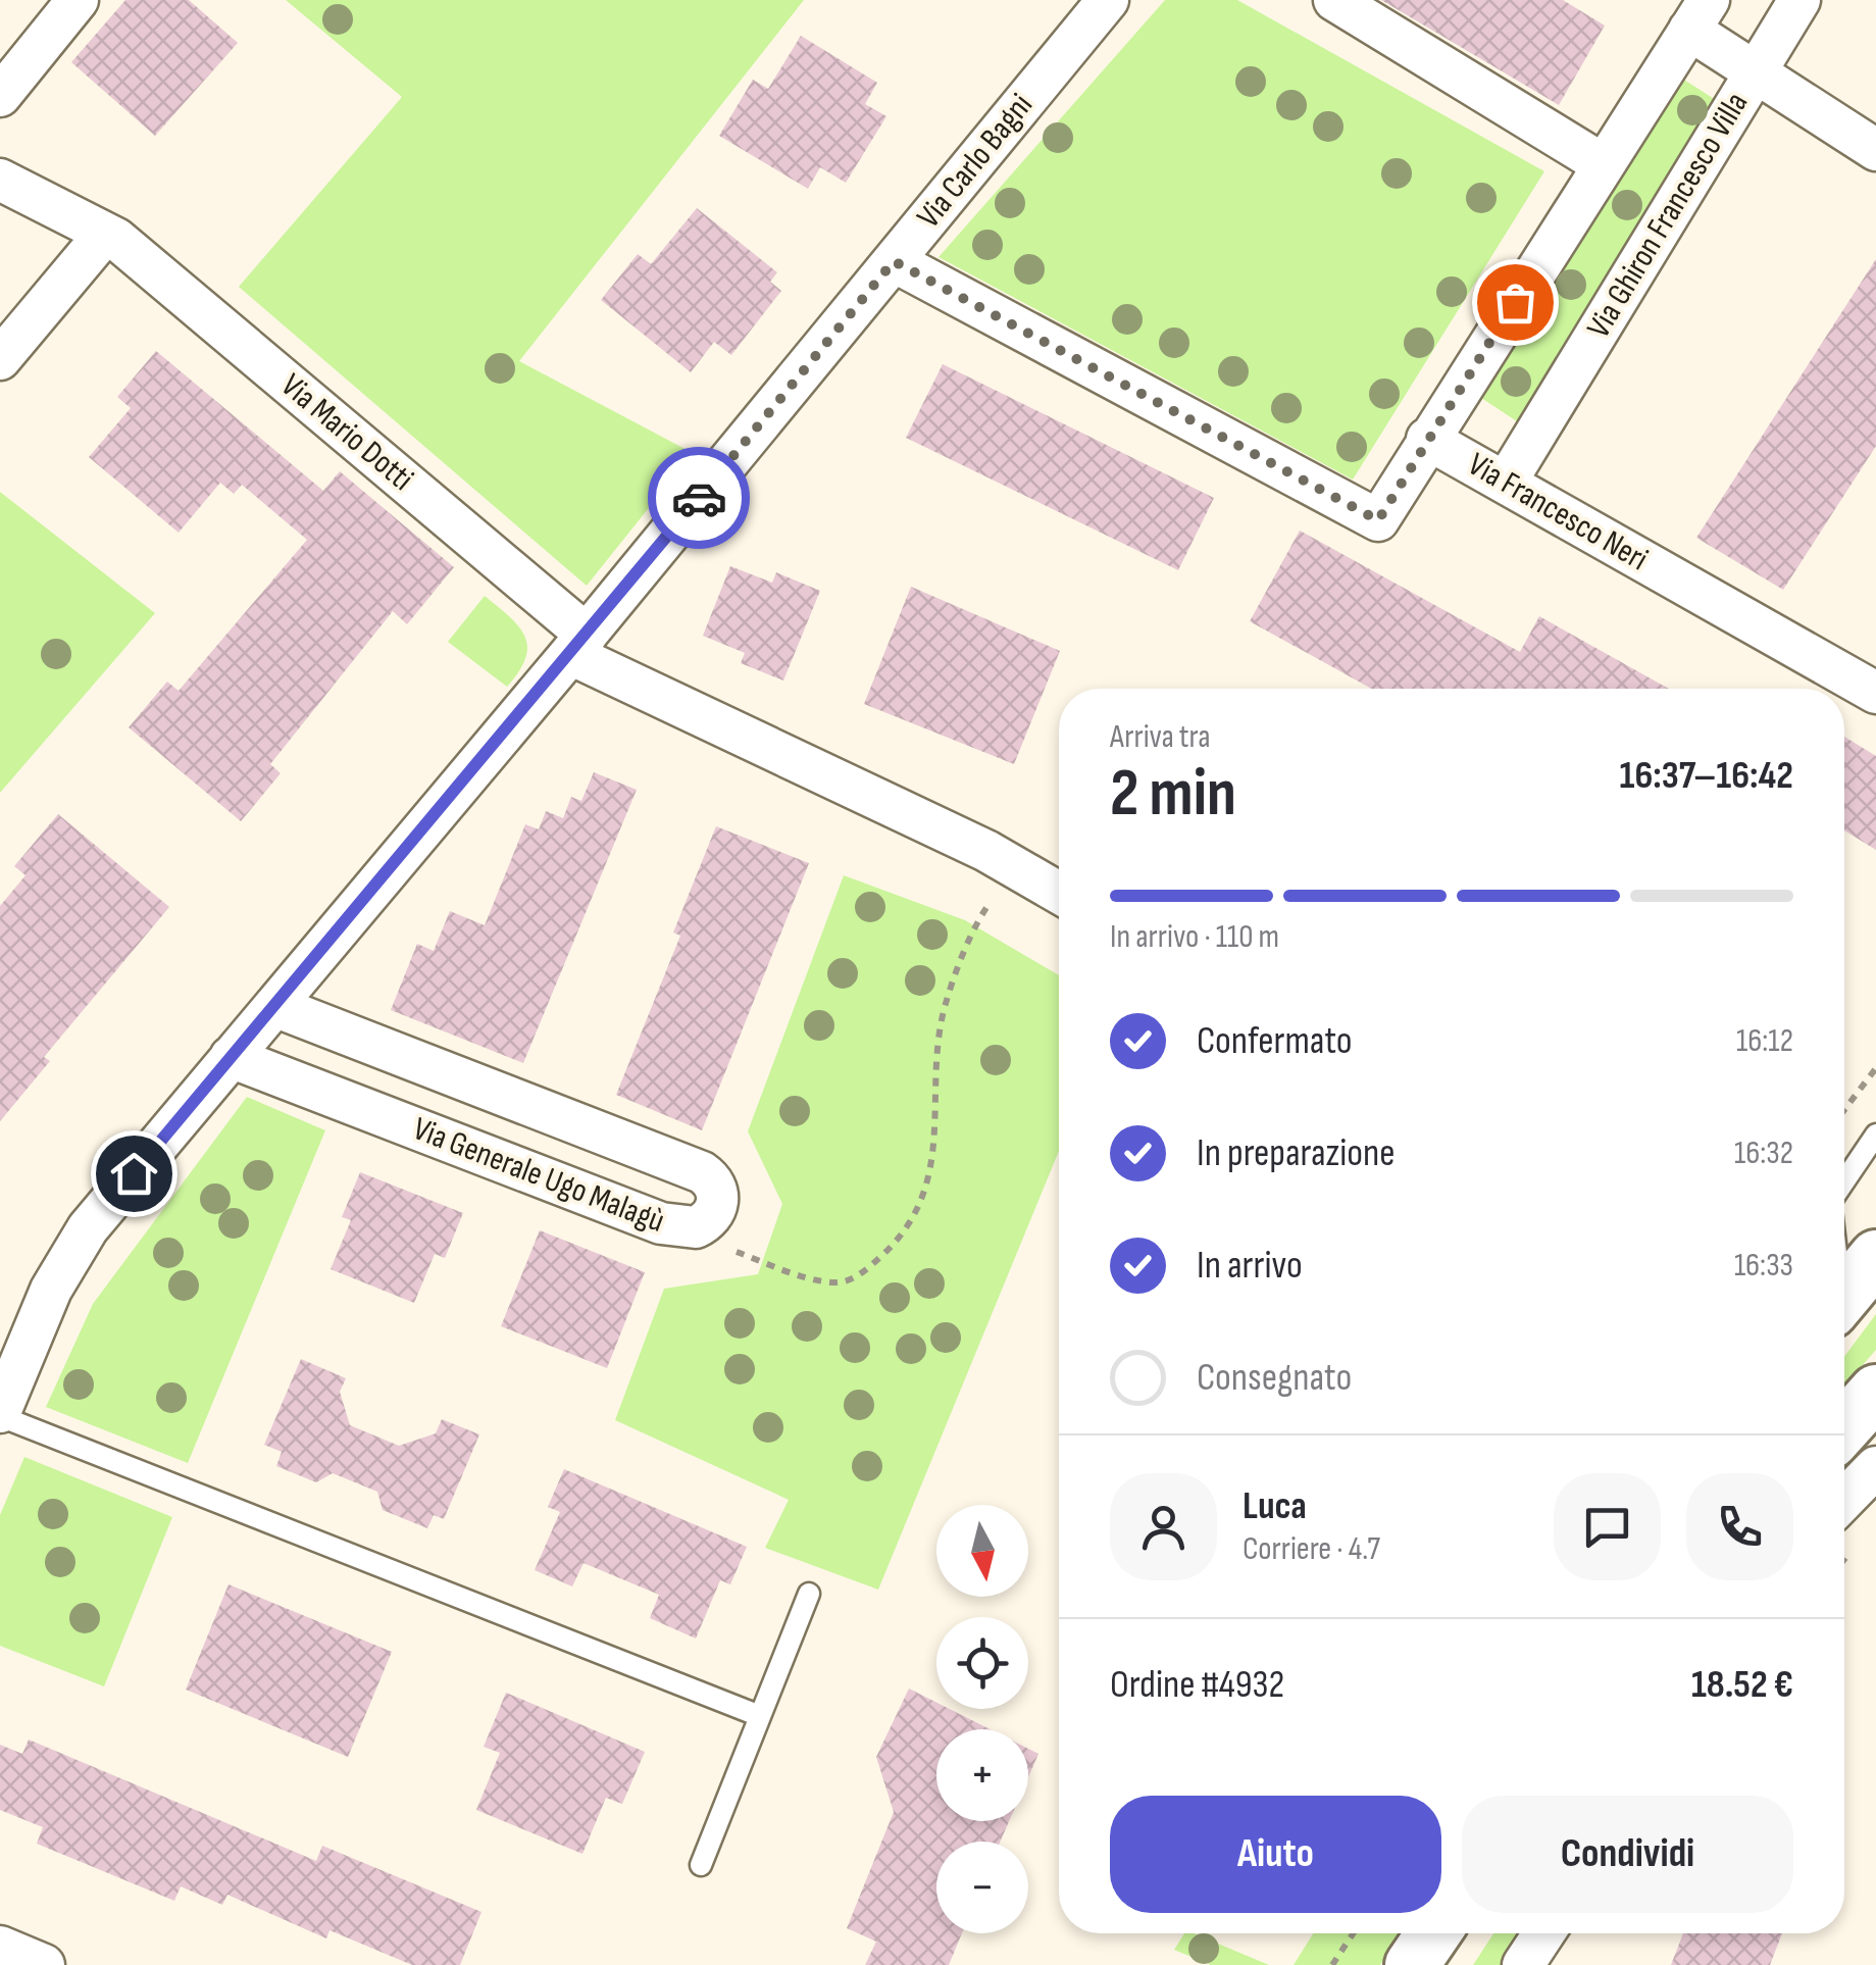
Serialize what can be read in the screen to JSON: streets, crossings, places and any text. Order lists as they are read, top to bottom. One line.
{"streets":{"street":["Via Carlo Bagni","Via Ghiron Francesco Villa","Via Mario Dotti","Via Francesco Neri","Via Generale Ugo Malagù"]},"crossings":[["Via Carlo Bagni","Via Mario Dotti"],["Via Carlo Bagni","Via Francesco Neri"],["Via Ghiron Francesco Villa","Via Francesco Neri"]],"north":"bottom","page":{"heading":["2 min","Arriva tra","16:37–16:42"],"panel":["Luca","Corriere · 4.7","Ordine #4932","18.52 €"],"bar":"In arrivo · 110 m","list":[["Confermato","16:12"],["In preparazione","16:32"],["In arrivo","16:33"],"Consegnato"],"map_buttons":["+","−"],"buttons":["Aiuto","Condividi"]}}
